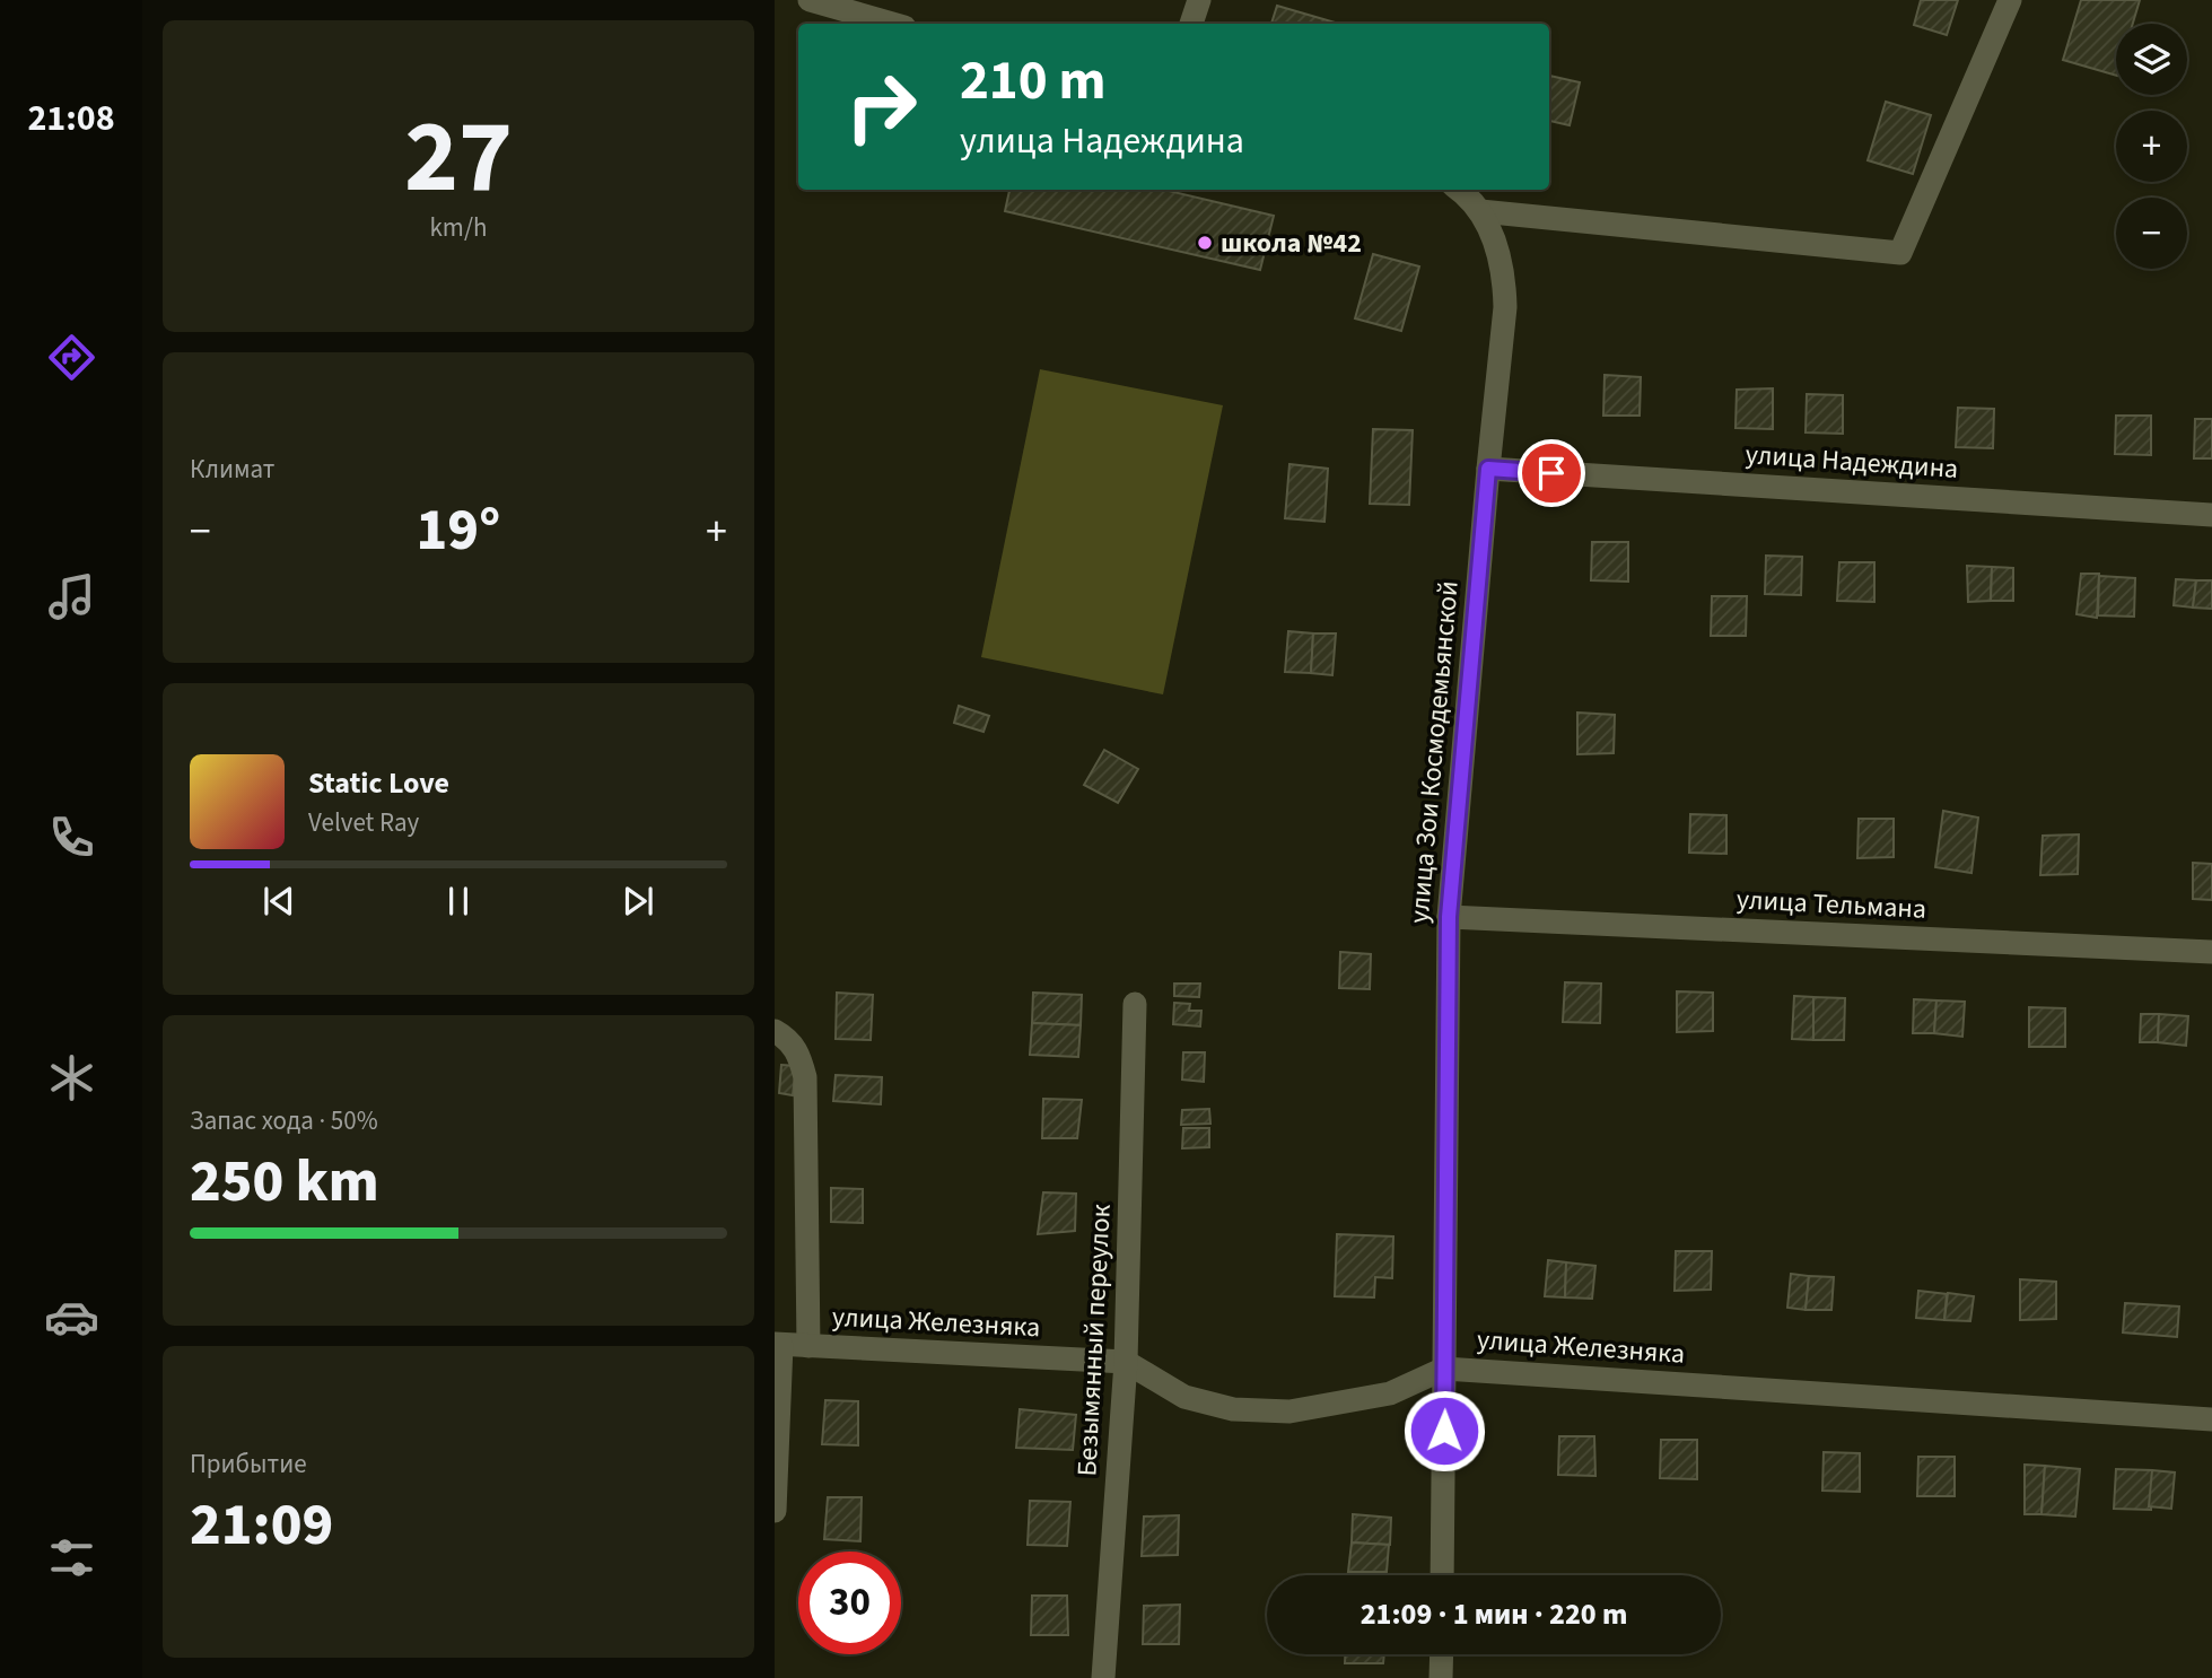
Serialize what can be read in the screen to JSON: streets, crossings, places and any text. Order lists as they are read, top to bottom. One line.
{"streets":{"street":["улица Надеждина","улица Зои Космодемьянской","улица Тельмана","улица Железняка","Безымянный переулок"]},"crossings":[["улица Надеждина","улица Зои Космодемьянской"],["улица Зои Космодемьянской","улица Тельмана"],["улица Зои Космодемьянской","улица Железняка"],["улица Железняка","Безымянный переулок"]],"places":["школа №42"],"page":{"tabs":"21:08","tile":[["27","km/h"],"Климат",["Запас хода · 50%","250 km"],["Прибытие","21:09"]],"map_buttons":["+","−"],"turn":["210 m","улица Надеждина"],"heat":["−","19°","+"],"song":["Static Love","Velvet Ray"],"limit":"30","trip":"21:09 · 1 мин · 220 m"}}
